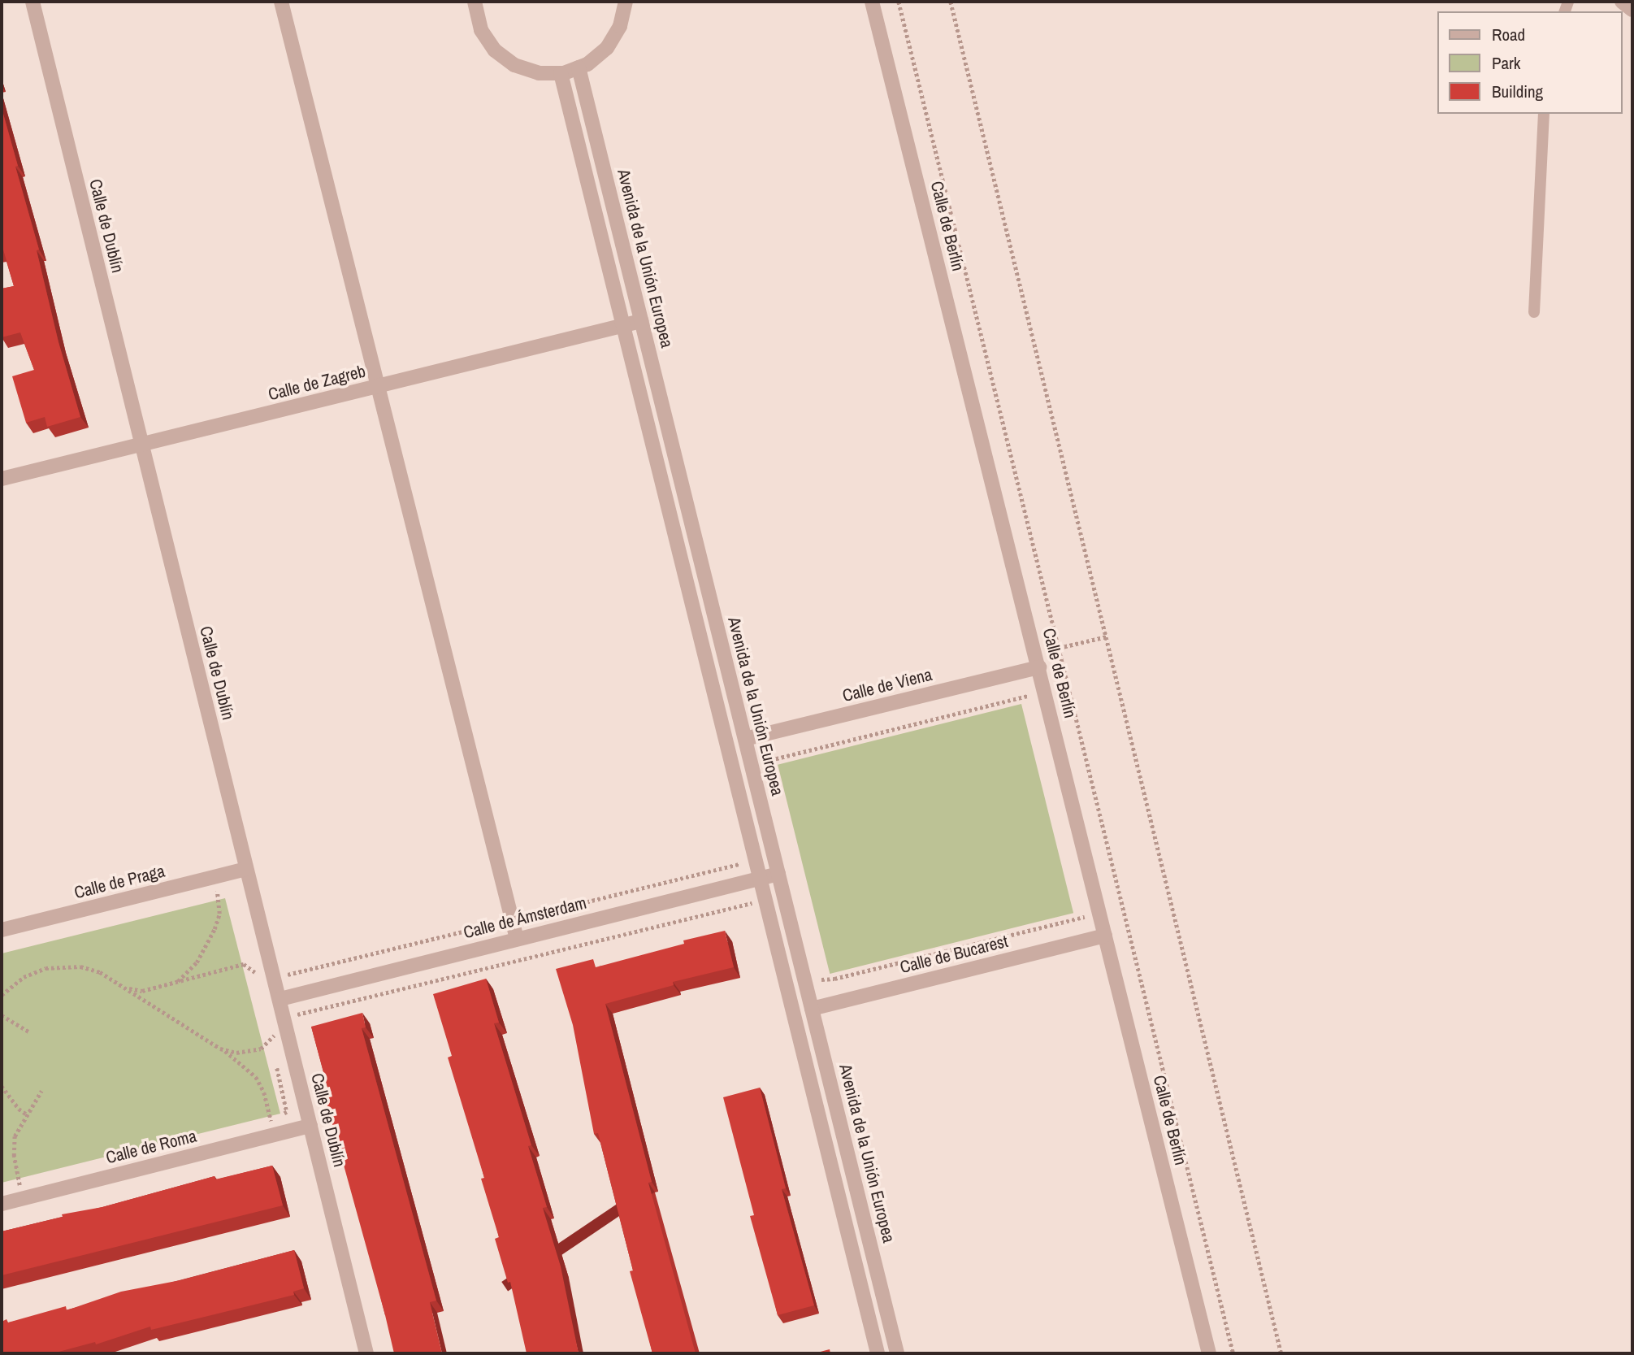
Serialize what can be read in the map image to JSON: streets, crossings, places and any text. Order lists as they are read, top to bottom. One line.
{"streets":{"street":["Calle de Dublín","Calle de Berlín","Avenida de la Unión Europea","Calle de Zagreb","Calle de Viena","Calle de Praga","Calle de Ámsterdam","Calle de Bucarest","Calle de Roma"]},"crossings":[["Calle de Dublín","Calle de Zagreb"],["Calle de Dublín","Calle de Praga"],["Calle de Dublín","Calle de Ámsterdam"],["Calle de Dublín","Calle de Roma"],["Calle de Berlín","Calle de Viena"],["Calle de Berlín","Calle de Bucarest"],["Avenida de la Unión Europea","Calle de Zagreb"],["Avenida de la Unión Europea","Calle de Viena"],["Avenida de la Unión Europea","Calle de Ámsterdam"],["Avenida de la Unión Europea","Calle de Bucarest"]],"legend":["Road","Park","Building"]}
